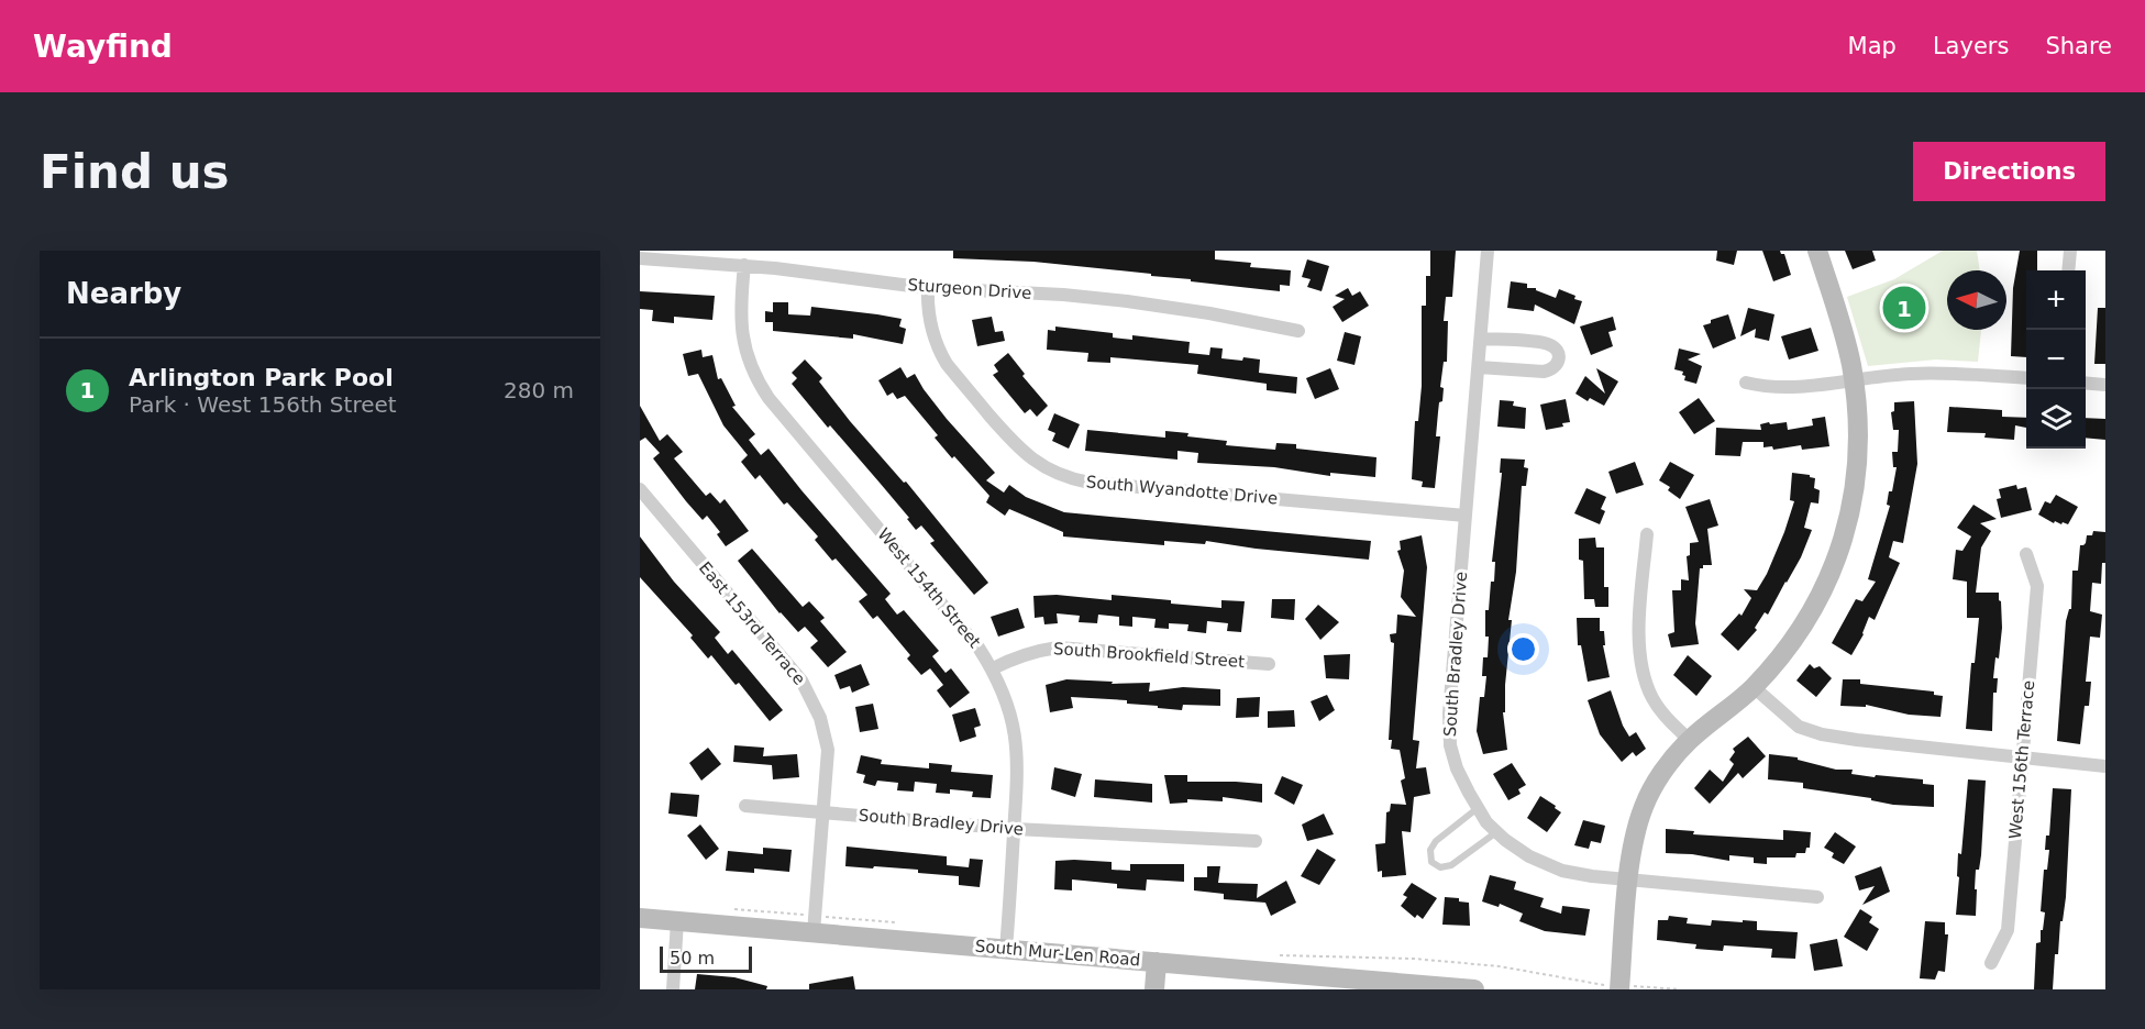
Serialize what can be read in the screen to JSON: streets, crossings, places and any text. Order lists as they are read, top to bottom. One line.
{"streets":{"street":["Sturgeon Drive","South Wyandotte Drive","West 154th Street","East 153rd Terrace","South Bradley Drive","South Brookfield Street","West 156th Terrace","South Mur-Len Road"]},"crossings":[["Sturgeon Drive","South Wyandotte Drive"],["Sturgeon Drive","West 154th Street"],["South Wyandotte Drive","South Bradley Drive"],["West 154th Street","South Bradley Drive"],["West 154th Street","South Brookfield Street"],["West 154th Street","South Mur-Len Road"],["East 153rd Terrace","South Bradley Drive"],["East 153rd Terrace","South Mur-Len Road"]],"scale_bar":"50 m","north":"left","page":{"header":"Wayfind","nav":["Map","Layers","Share"],"buttons":"Directions","title":"Find us","heading":"Nearby","map_buttons":["+","−"],"pins":"1","list":[{"mark":"1","name":"Arlington Park Pool","note":"Park · West 156th Street","value":"280 m"}],"scale":"50 m"}}
